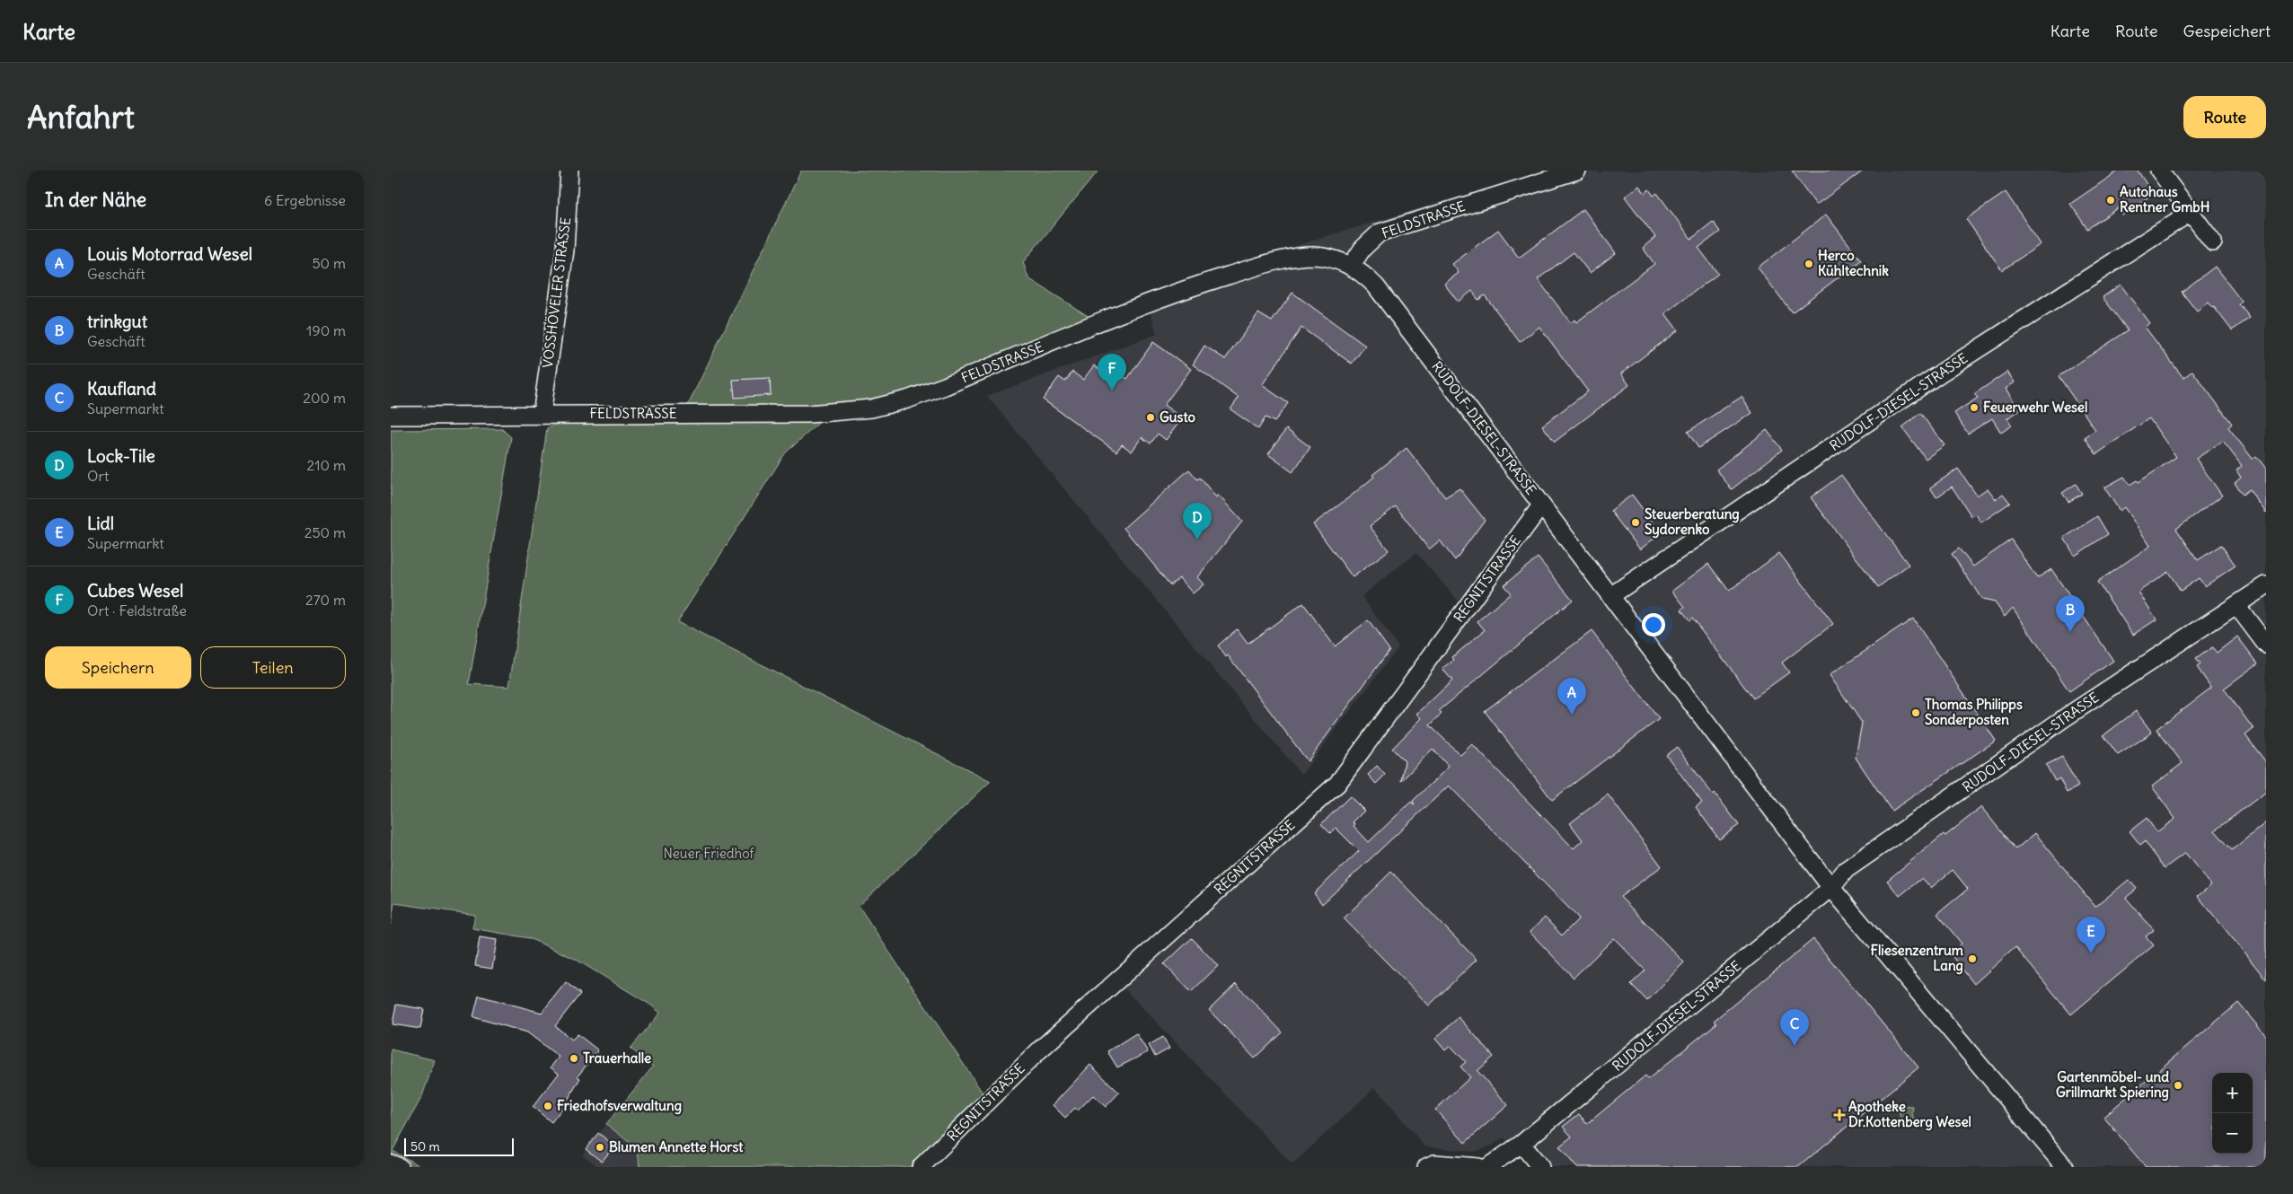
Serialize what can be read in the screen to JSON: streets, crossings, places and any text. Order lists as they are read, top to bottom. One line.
{"streets":{"street":["FELDSTRASSE","VOSSHÖVELER STRASSE","RUDOLF-DIESEL-STRASSE","REGNITSTRASSE"]},"crossings":[["FELDSTRASSE","VOSSHÖVELER STRASSE"],["FELDSTRASSE","RUDOLF-DIESEL-STRASSE"],["RUDOLF-DIESEL-STRASSE","REGNITSTRASSE"]],"parks":["Neuer Friedhof"],"places":{"other":["Autohaus Rentner GmbH","Herco Kühltechnik","Feuerwehr Wesel","Gusto","Steuerberatung Sydorenko","Thomas Philipps Sonderposten","Fliesenzentrum Lang","Trauerhalle","Gartenmöbel- und Grillmarkt Spiering","Friedhofsverwaltung","Blumen Annette Horst"],"health":["Apotheke Dr.Kottenberg Wesel"]},"scale_bar":"50 m","page":{"header":"Karte","nav":["Karte","Route","Gespeichert"],"buttons":["Route",["Speichern","Teilen"]],"title":"Anfahrt","heading":["In der Nähe","6 Ergebnisse"],"list":[{"mark":"A","name":"Louis Motorrad Wesel","note":"Geschäft","value":"50 m"},{"mark":"B","name":"trinkgut","note":"Geschäft","value":"190 m"},{"mark":"C","name":"Kaufland","note":"Supermarkt","value":"200 m"},{"mark":"D","name":"Lock-Tile","note":"Ort","value":"210 m"},{"mark":"E","name":"Lidl","note":"Supermarkt","value":"250 m"},{"mark":"F","name":"Cubes Wesel","note":"Ort · Feldstraße","value":"270 m"}],"pins":["F","D","B","A","E","C"],"map_buttons":["+","−"],"scale":"50 m"}}
